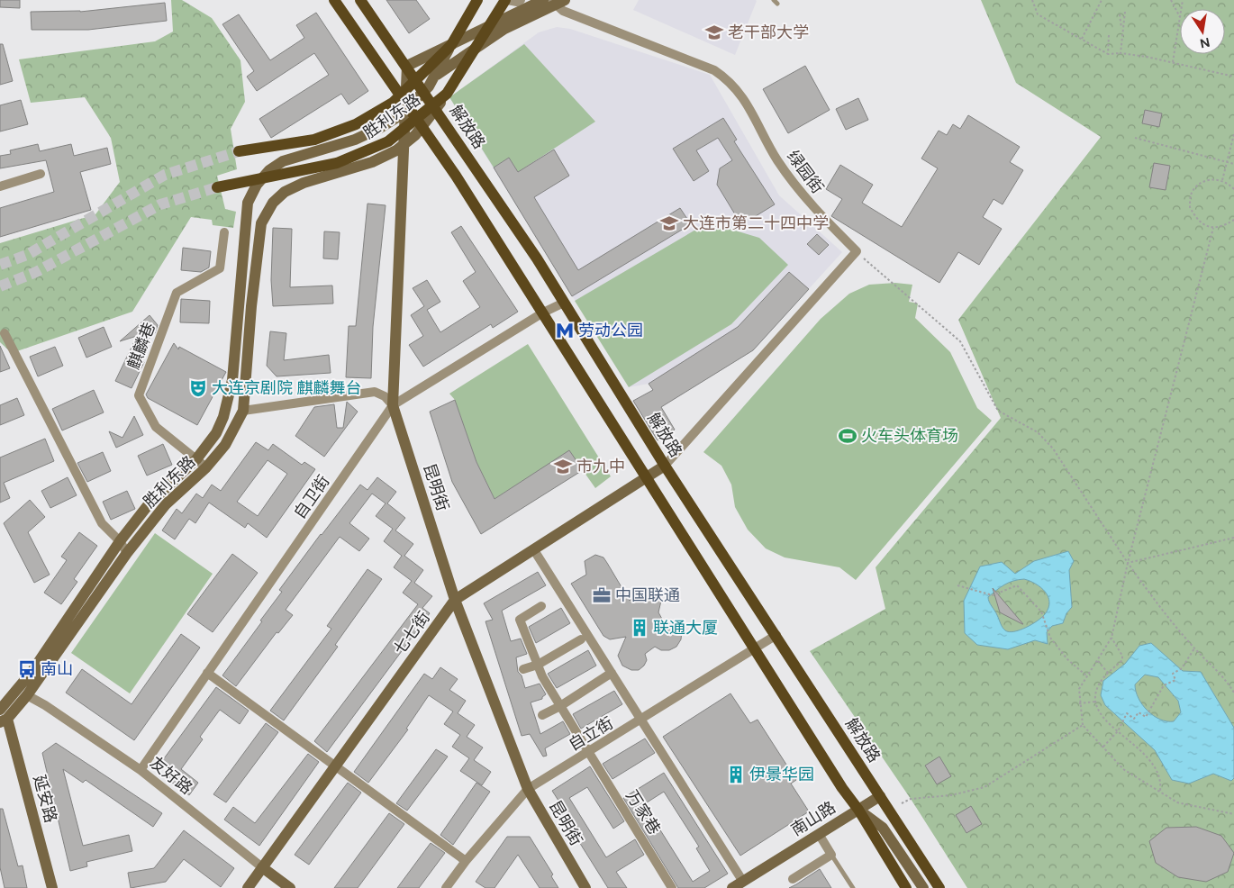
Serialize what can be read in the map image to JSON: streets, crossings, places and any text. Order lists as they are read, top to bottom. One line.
{"streets":{"main road":["胜利东路","解放路","昆明街","七七街","友好路","延安路","南山路"],"street":["绿园街","麒麟巷","自卫街","自立街","万家巷"]},"crossings":[["胜利东路","麒麟巷"],["胜利东路","友好路"],["胜利东路","延安路"],["解放路","昆明街"],["解放路","自卫街"],["解放路","七七街"],["解放路","自立街"],["昆明街","自卫街"],["昆明街","七七街"],["昆明街","自立街"],["自卫街","友好路"],["七七街","友好路"],["自立街","万家巷"]],"places":{"school or university":["老干部大学","大连市第二十四中学","市九中"],"metro station":["劳动公园"],"theatre":["大连京剧院 麒麟舞台"],"sports":["火车头体育场"],"office":["中国联通"],"building":["联通大厦","伊景华园"],"bus stop":["南山"]},"north":"bottom"}
